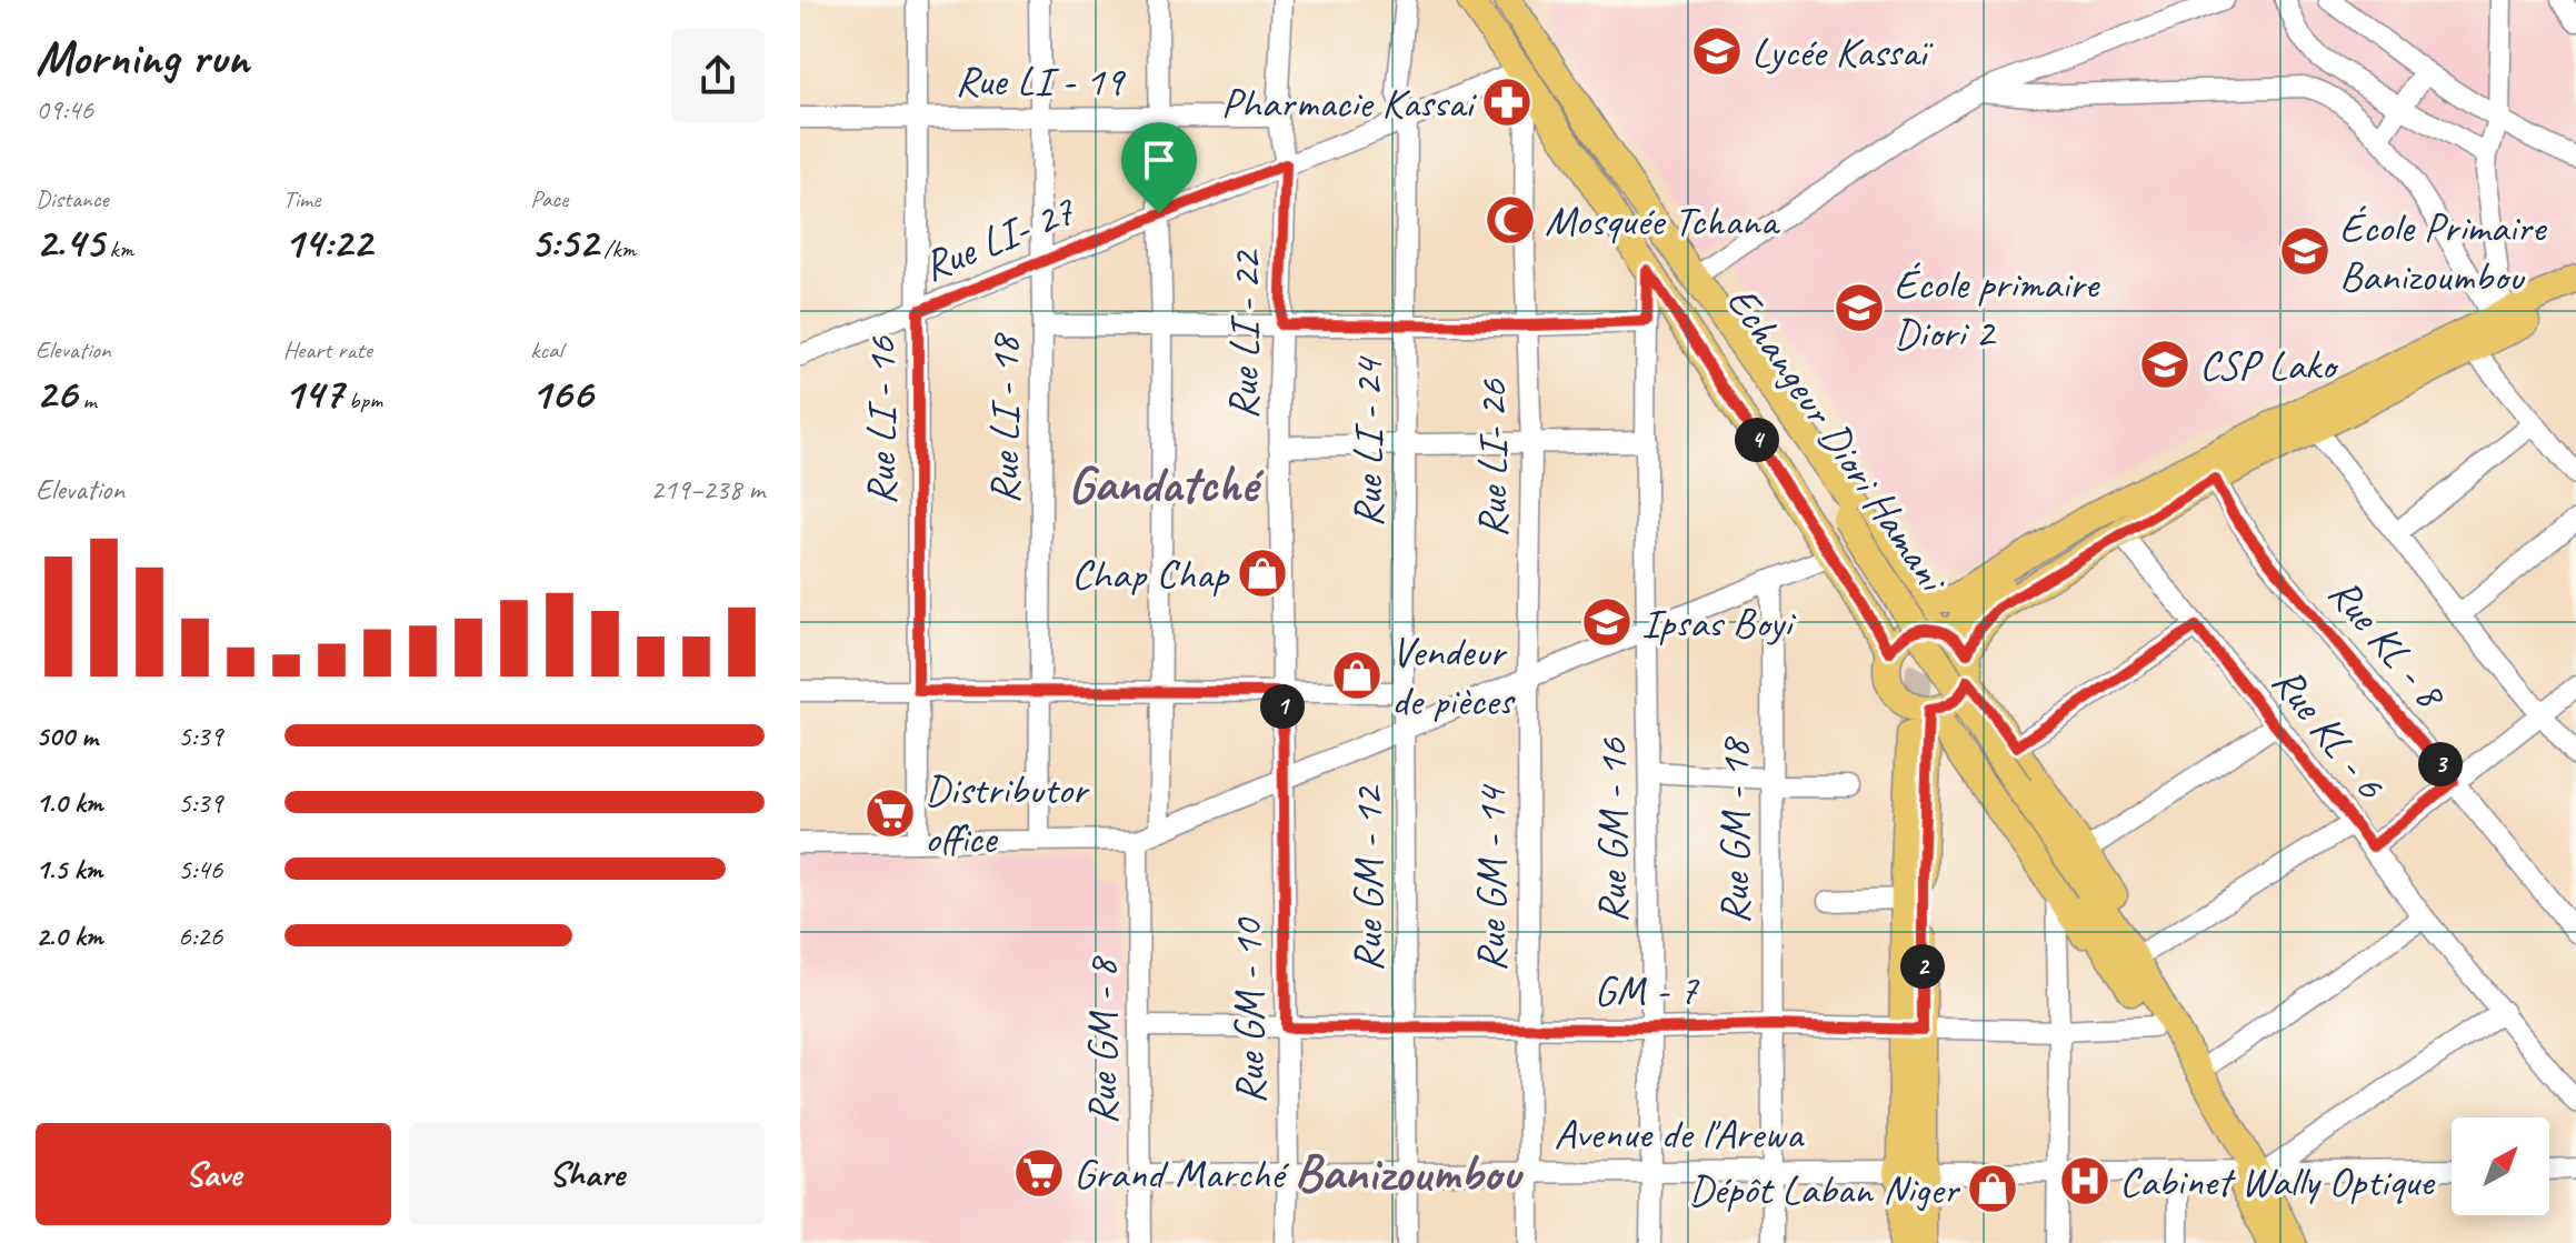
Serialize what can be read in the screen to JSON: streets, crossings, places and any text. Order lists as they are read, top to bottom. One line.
{"streets":{"main road":["Echangeur Diori Hamani"],"street":["Rue LI - 19","Rue LI- 27","Rue LI - 22","Rue LI - 18","Rue LI - 16","Rue LI - 24","Rue LI- 26","Rue KL - 8","Rue KL - 6","Rue GM - 16","Rue GM - 18","Rue GM - 12","Rue GM - 14","GM - 7","Rue GM - 10","Rue GM - 8","Avenue de l'Arewa"]},"crossings":[["Rue LI - 19","Rue LI - 22"],["Rue LI - 19","Rue LI - 18"],["Rue LI - 19","Rue LI - 16"],["Rue LI- 27","Rue LI - 22"],["Rue LI- 27","Rue LI - 18"],["Rue LI- 27","Rue LI - 16"],["Rue LI- 27","Rue LI - 24"],["Rue LI- 27","Rue LI- 26"],["Rue LI - 22","Rue GM - 10"],["Echangeur Diori Hamani","GM - 7"],["Rue LI - 24","Rue GM - 12"],["Rue LI- 26","Rue GM - 14"],["Rue GM - 16","GM - 7"],["Rue GM - 16","Avenue de l'Arewa"],["Rue GM - 18","GM - 7"],["Rue GM - 18","Avenue de l'Arewa"],["Rue GM - 12","GM - 7"],["Rue GM - 12","Avenue de l'Arewa"],["Rue GM - 14","GM - 7"],["Rue GM - 14","Avenue de l'Arewa"],["GM - 7","Rue GM - 10"],["GM - 7","Rue GM - 8"],["Rue GM - 10","Avenue de l'Arewa"],["Rue GM - 8","Avenue de l'Arewa"]],"districts":["Gandatché","Banizoumbou"],"places":{"school or university":["Lycée Kassaï","École Primaire Banizoumbou","École primaire Diori 2","CSP Lako","Ipsas Boyi"],"pharmacy":["Pharmacie Kassai"],"mosque":["Mosquée Tchana"],"shop":["Chap Chap","Vendeur de pièces","Dépôt Laban Niger"],"supermarket":["Distributor office","Grand Marché"],"hospital":["Cabinet Wally Optique"]},"north":"top right","page":{"heading":["Morning run","09:46"],"stats":[["Distance","2.45 km"],["Time","14:22"],["Pace","5:52 /km"],["Elevation","26 m"],["Heart rate","147 bpm"],["kcal","166"]],"pins":["4","1","3","2"],"chart":["Elevation","219–238 m"],"list":[{"name":"500 m","note":"5:39"},{"name":"1.0 km","note":"5:39"},{"name":"1.5 km","note":"5:46"},{"name":"2.0 km","note":"6:26"}],"buttons":["Save","Share"]}}
